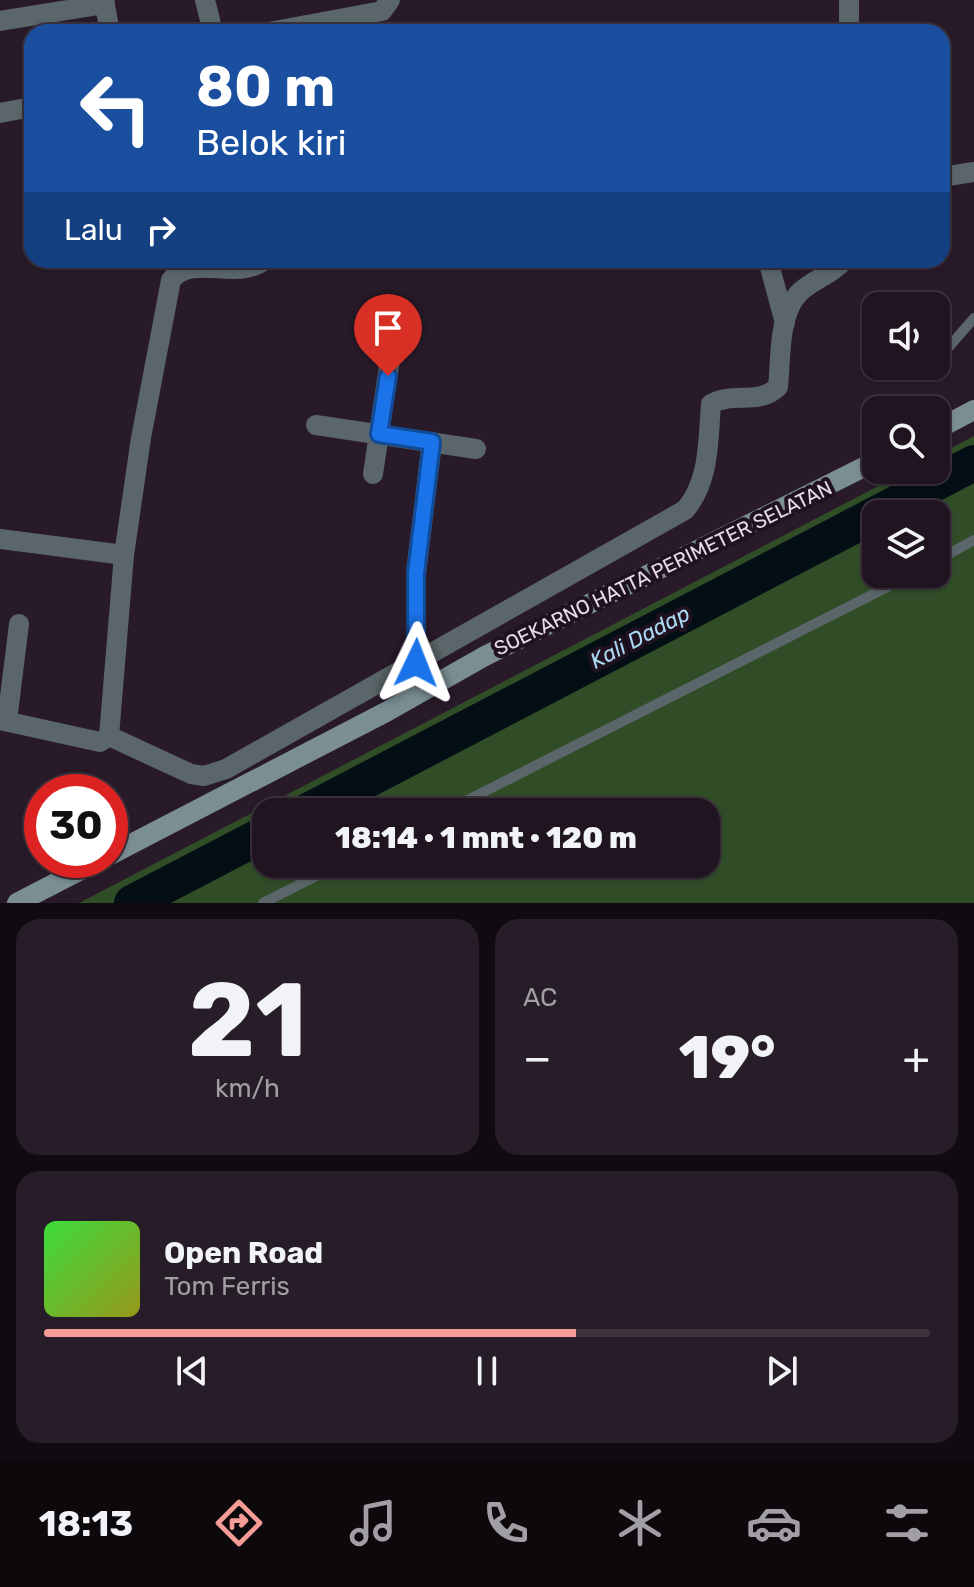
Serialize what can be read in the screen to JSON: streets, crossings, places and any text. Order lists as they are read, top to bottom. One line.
{"streets":{"main road":["SOEKARNO HATTA PERIMETER SELATAN"]},"water":["Kali Dadap"],"page":{"turn":["80 m","Belok kiri"],"then":"Lalu","limit":"30","trip":"18:14 · 1 mnt · 120 m","tile":[["21","km/h"],"AC"],"heat":["−","19°","+"],"song":["Open Road","Tom Ferris"],"tabs":"18:13"}}
